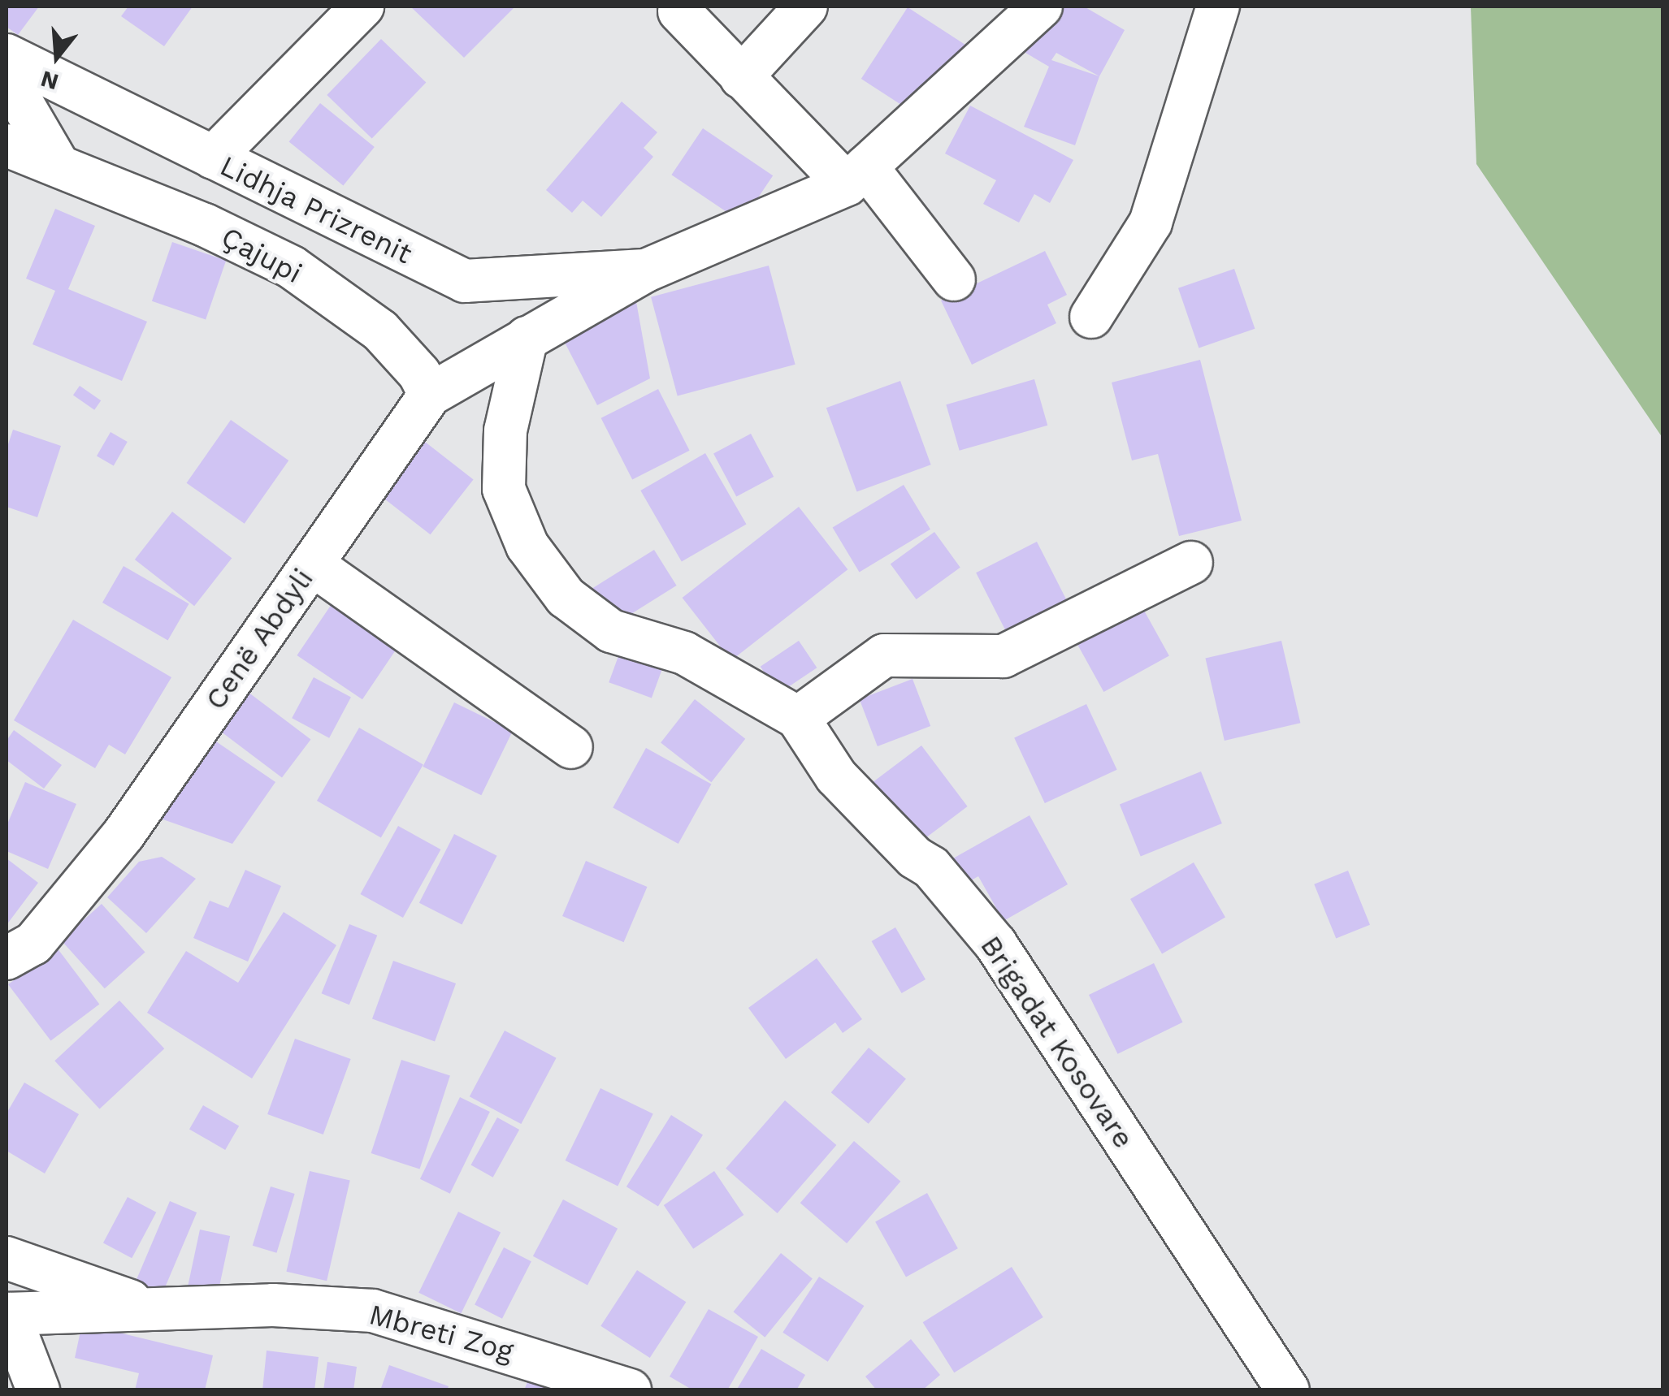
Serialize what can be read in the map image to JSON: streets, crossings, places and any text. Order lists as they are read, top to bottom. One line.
{"streets":{"street":["Lidhja Prizrenit","Çajupi","Cenë Abdyli","Brigadat Kosovare","Mbreti Zog"]},"crossings":[["Lidhja Prizrenit","Cenë Abdyli"],["Lidhja Prizrenit","Brigadat Kosovare"],["Çajupi","Cenë Abdyli"],["Cenë Abdyli","Brigadat Kosovare"]],"north":"bottom"}
